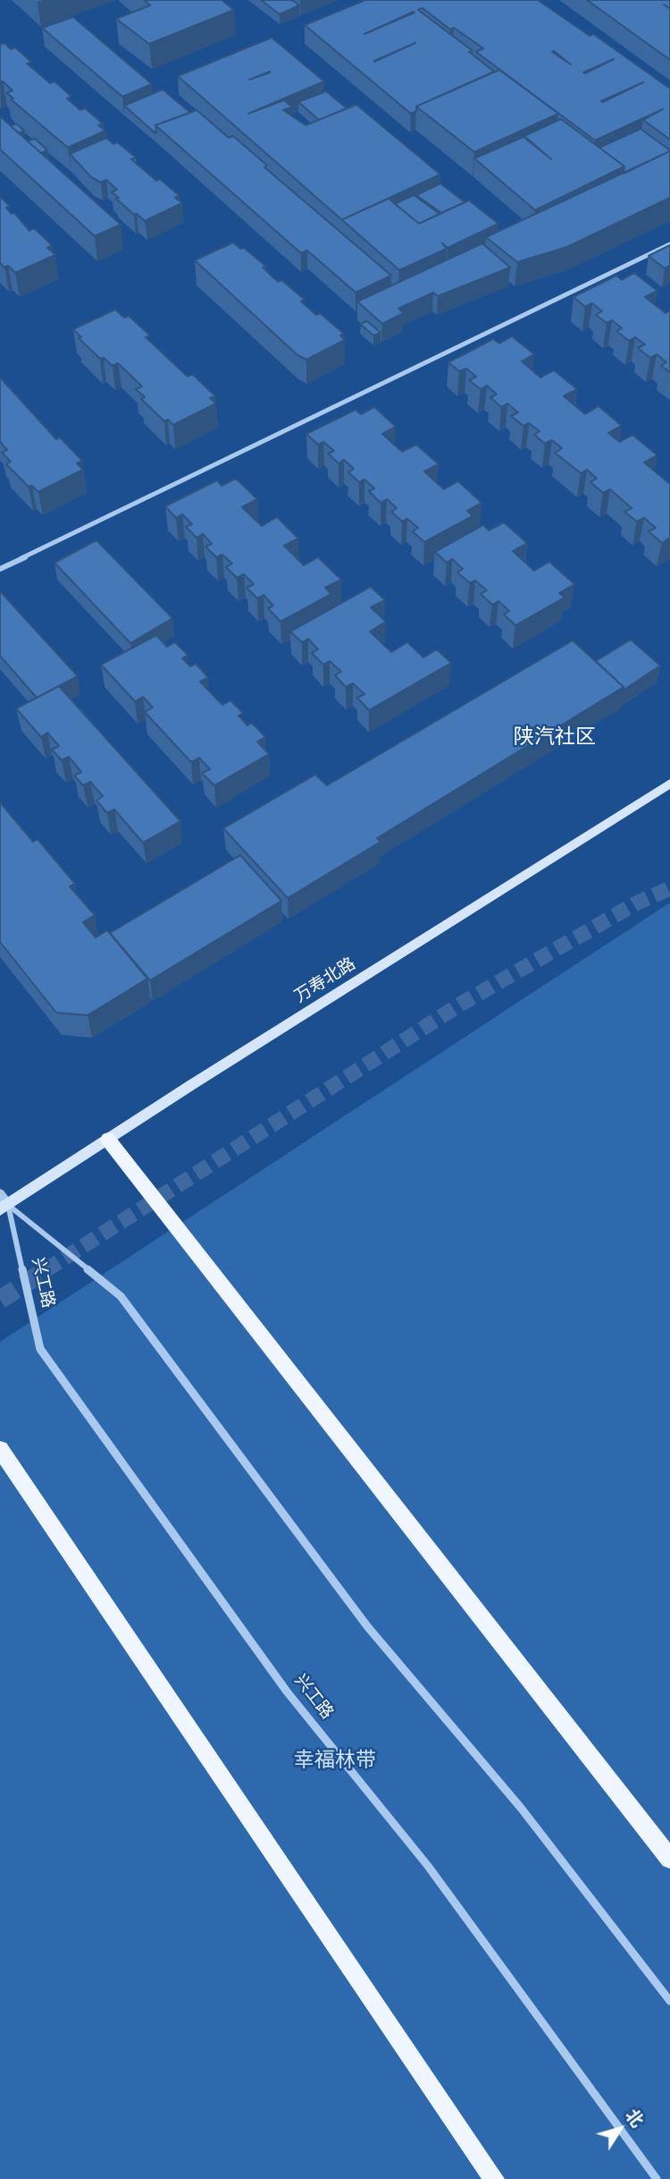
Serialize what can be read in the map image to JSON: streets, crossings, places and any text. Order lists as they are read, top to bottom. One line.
{"streets":{"main road":["万寿北路"],"street":["兴工路"]},"crossings":[["万寿北路","兴工路"]],"districts":["陕汽社区"],"parks":["幸福林带"],"north":"top right"}
